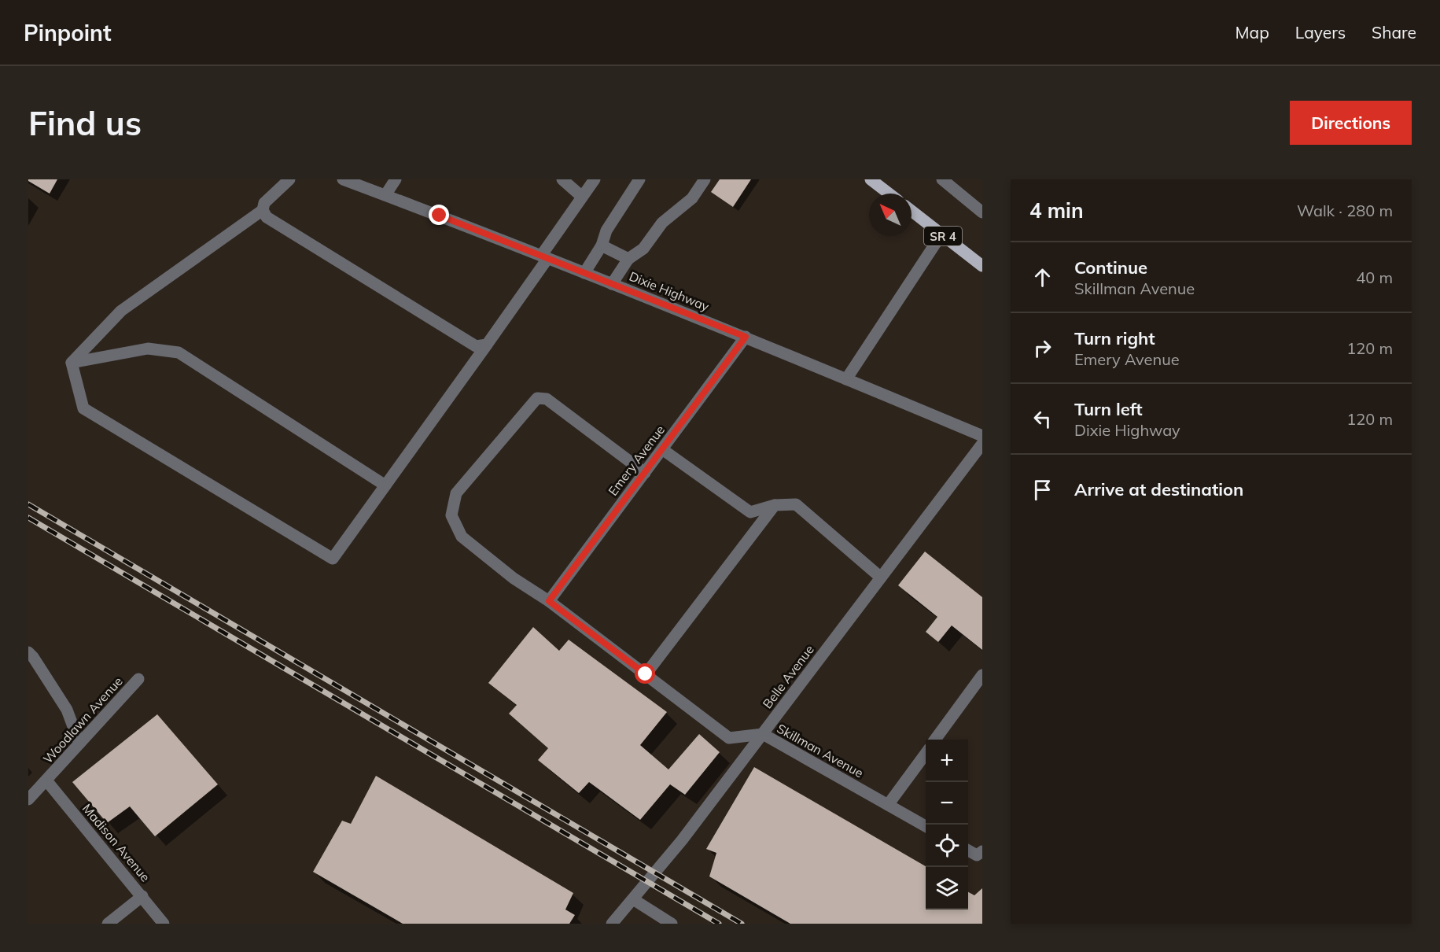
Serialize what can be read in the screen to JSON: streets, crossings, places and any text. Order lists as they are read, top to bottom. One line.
{"streets":{"main road":["SR 4"],"street":["Dixie Highway","Emery Avenue","Belle Avenue","Woodlawn Avenue","Skillman Avenue","Madison Avenue"]},"crossings":[["Dixie Highway","Emery Avenue"],["Emery Avenue","Skillman Avenue"],["Belle Avenue","Skillman Avenue"],["Woodlawn Avenue","Madison Avenue"]],"north":"top left","page":{"header":"Pinpoint","nav":["Map","Layers","Share"],"buttons":"Directions","title":"Find us","heading":["4 min","Walk · 280 m"],"list":[["Continue","Skillman Avenue","40 m"],["Turn right","Emery Avenue","120 m"],["Turn left","Dixie Highway","120 m"],"Arrive at destination"],"map_buttons":["+","−"]}}
